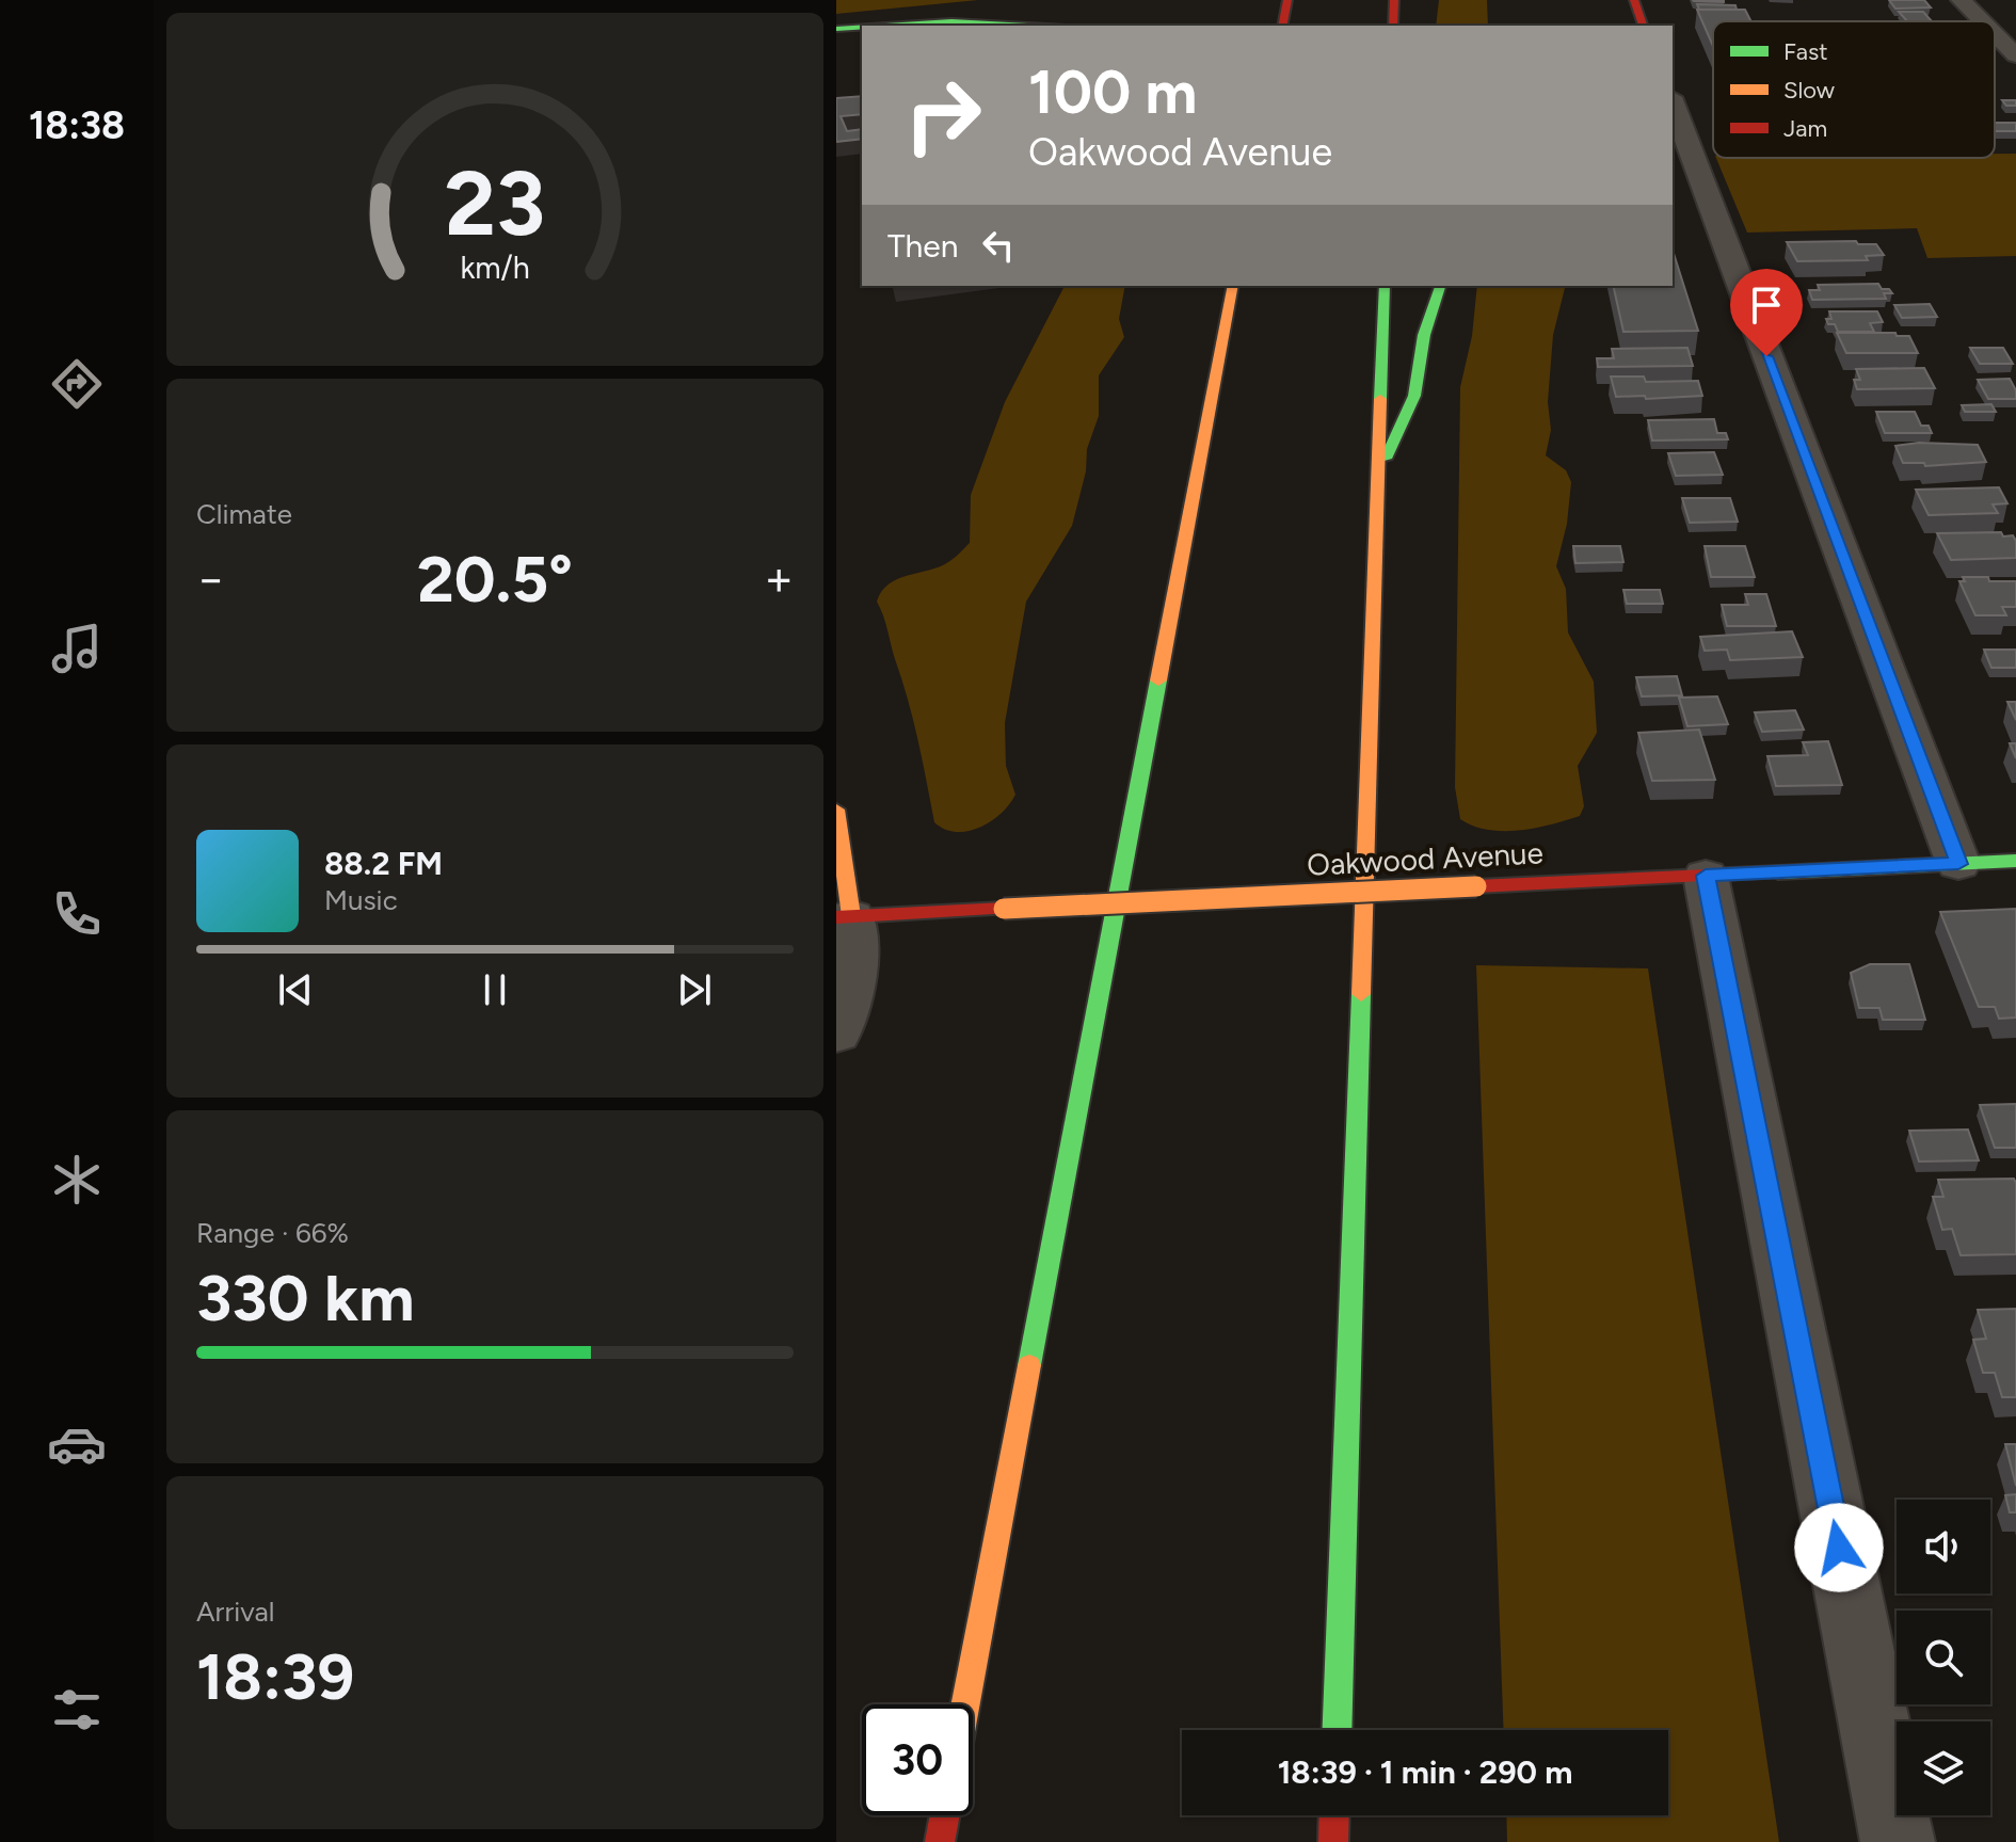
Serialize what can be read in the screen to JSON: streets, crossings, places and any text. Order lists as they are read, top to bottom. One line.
{"streets":{"main road":["Oakwood Avenue"]},"legend":["Fast","Slow","Jam"],"page":{"tabs":"18:38","turn":["100 m","Oakwood Avenue"],"then":"Then","tile":["Climate",["Range · 66%","330 km"],["Arrival","18:39"]],"heat":["−","20.5°","+"],"song":["88.2 FM","Music"],"limit":"30","trip":"18:39 · 1 min · 290 m","gauge":["23","km/h"]}}
